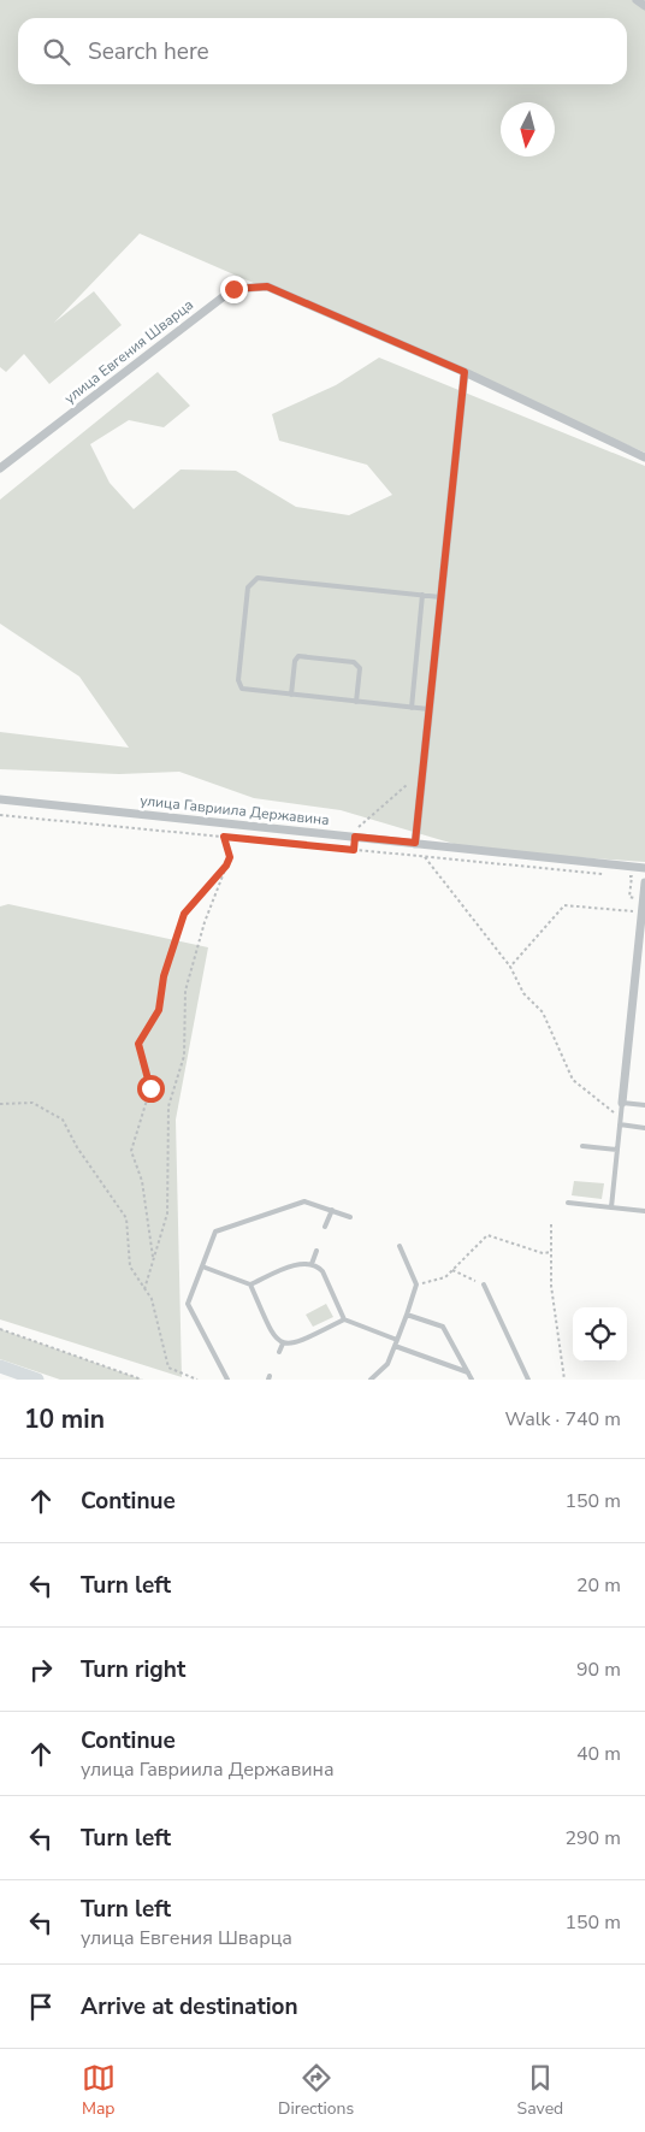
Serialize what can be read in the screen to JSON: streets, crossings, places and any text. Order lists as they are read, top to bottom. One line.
{"streets":{"street":["улица Евгения Шварца","улица Гавриила Державина"]},"north":"bottom","page":{"search":"Search here","heading":["10 min","Walk · 740 m"],"list":[["Continue","150 m"],["Turn left","20 m"],["Turn right","90 m"],["Continue","улица Гавриила Державина","40 m"],["Turn left","290 m"],["Turn left","улица Евгения Шварца","150 m"],"Arrive at destination"],"nav":["Map","Directions","Saved"]}}
